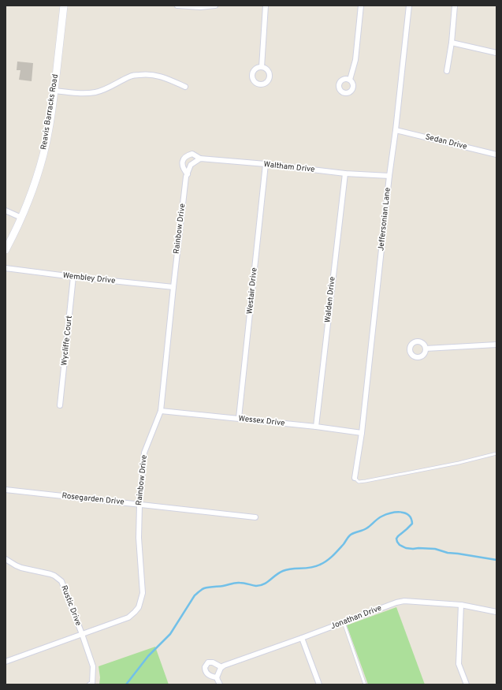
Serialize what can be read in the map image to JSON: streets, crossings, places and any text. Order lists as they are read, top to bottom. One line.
{"streets":{"main road":["Reavis Barracks Road"],"street":["Sedan Drive","Waltham Drive","Jeffersonian Lane","Rainbow Drive","Wembley Drive","Westair Drive","Walden Drive","Wycliffe Court","Wessex Drive","Rosegarden Drive","Rustic Drive","Jonathan Drive"]},"crossings":[["Sedan Drive","Jeffersonian Lane"],["Waltham Drive","Jeffersonian Lane"],["Waltham Drive","Rainbow Drive"],["Waltham Drive","Westair Drive"],["Waltham Drive","Walden Drive"],["Jeffersonian Lane","Wessex Drive"],["Rainbow Drive","Wembley Drive"],["Rainbow Drive","Wessex Drive"],["Rainbow Drive","Rosegarden Drive"],["Rainbow Drive","Rustic Drive"],["Wembley Drive","Wycliffe Court"],["Westair Drive","Wessex Drive"],["Walden Drive","Wessex Drive"]]}
